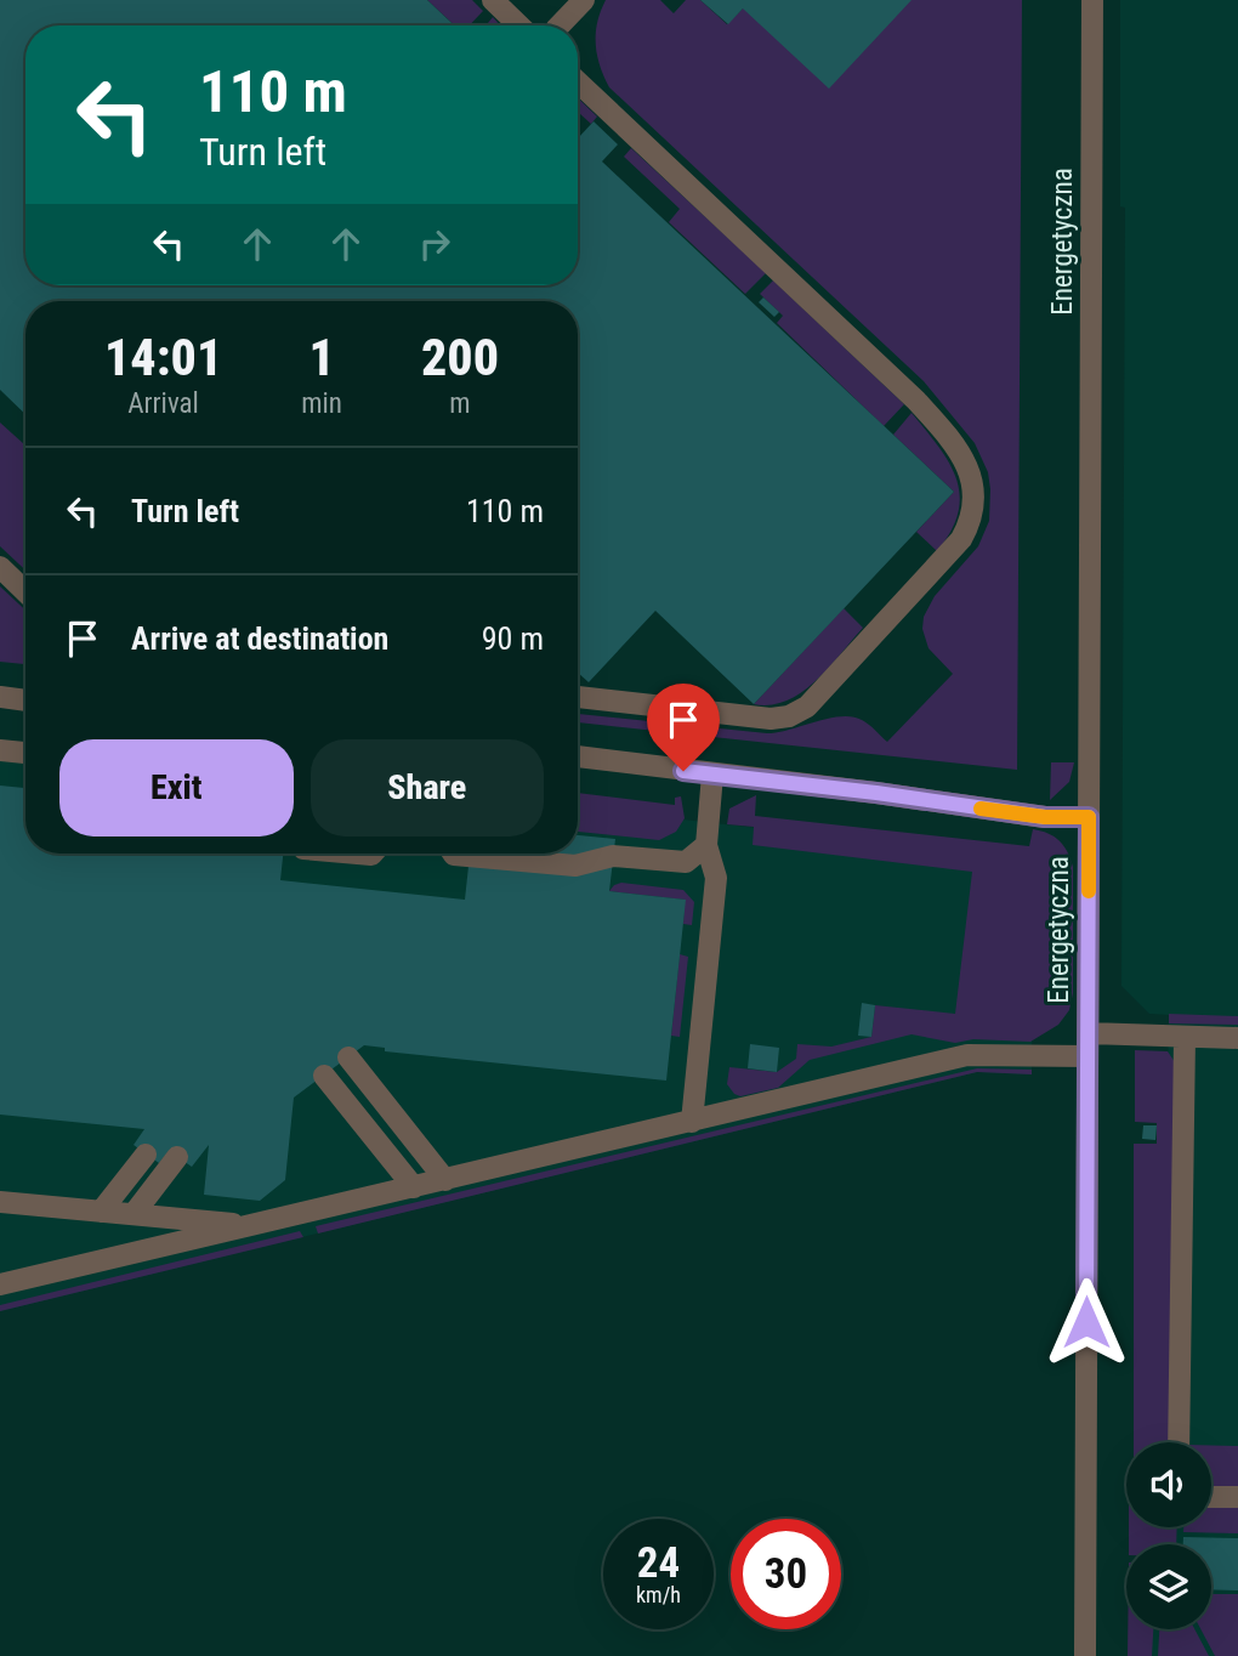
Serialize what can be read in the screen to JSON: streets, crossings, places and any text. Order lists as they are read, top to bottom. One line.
{"streets":{"street":["Energetyczna"]},"page":{"turn":["110 m","Turn left"],"eta":["14:01","Arrival","1","min","200","m"],"list":[{"name":"Turn left","value":"110 m"},{"name":"Arrive at destination","value":"90 m"}],"buttons":["Exit","Share"],"speed":"24 km/h","limit":"30"}}
